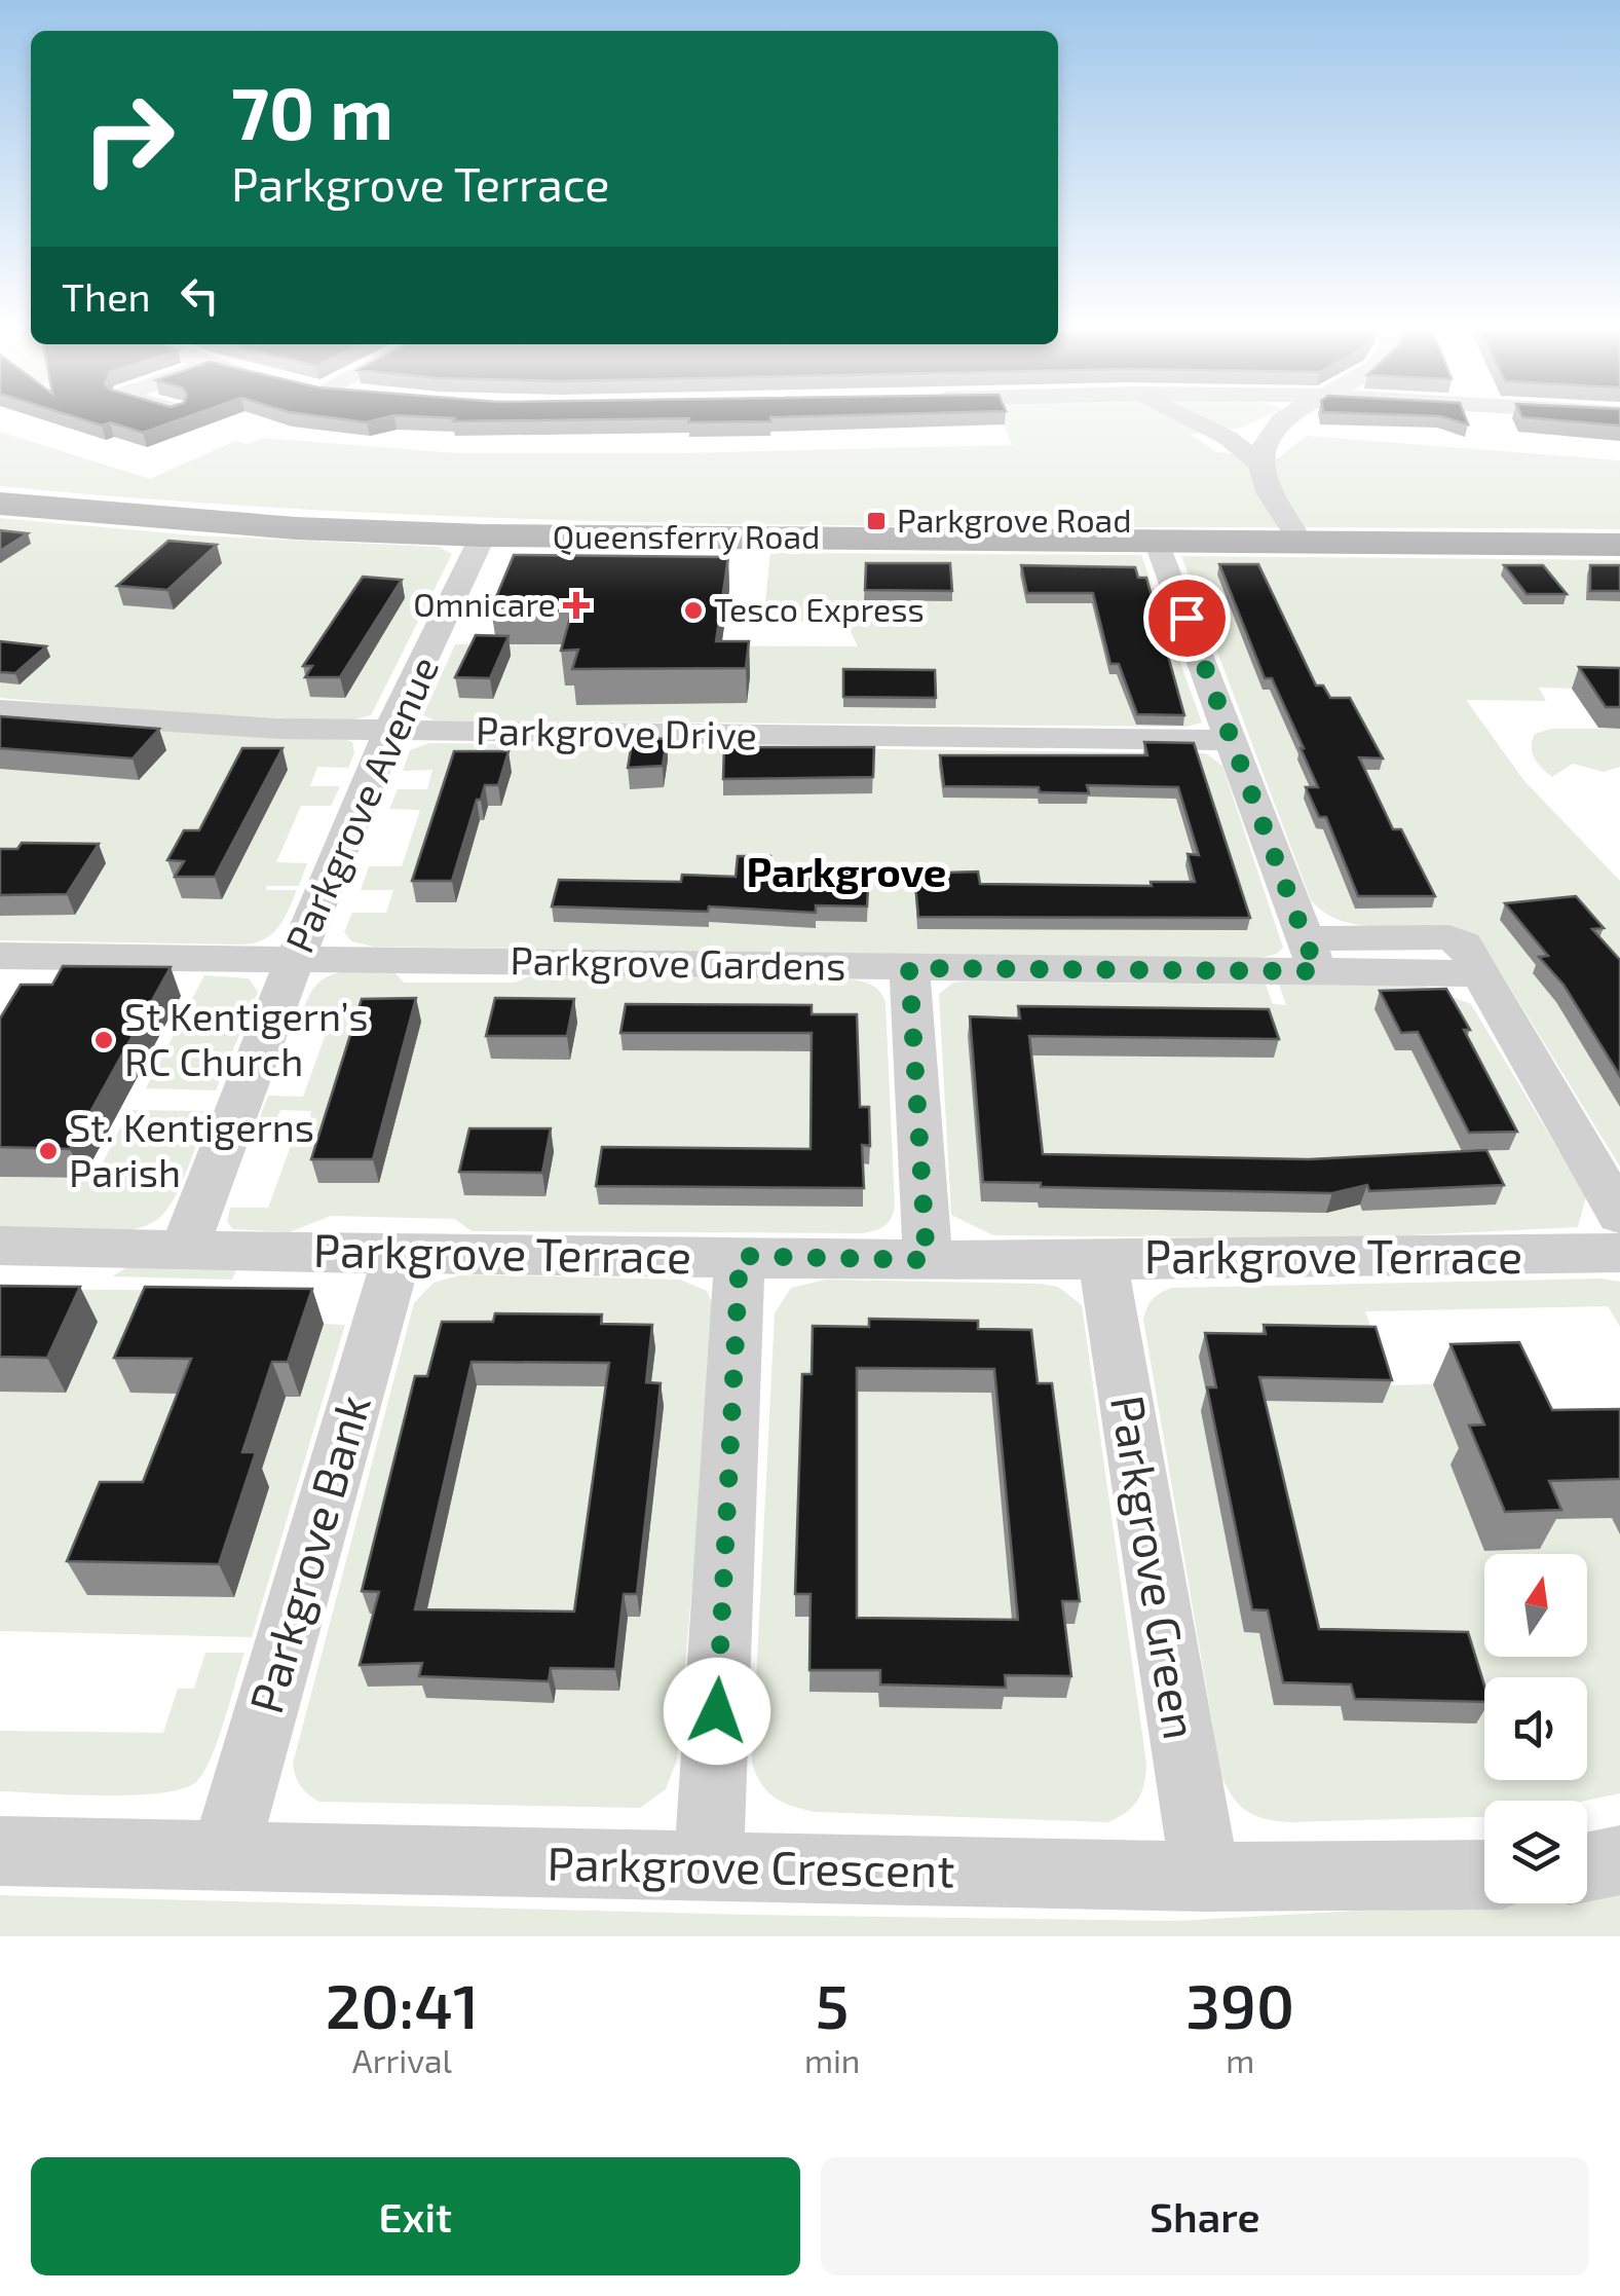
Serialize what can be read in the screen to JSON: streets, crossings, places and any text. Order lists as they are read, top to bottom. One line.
{"streets":{"main road":["Queensferry Road"],"street":["Parkgrove Drive","Parkgrove Avenue","Parkgrove Gardens","Parkgrove Terrace","Parkgrove Bank","Parkgrove Green","Parkgrove Crescent"]},"crossings":[["Queensferry Road","Parkgrove Avenue"],["Parkgrove Drive","Parkgrove Avenue"],["Parkgrove Avenue","Parkgrove Gardens"],["Parkgrove Avenue","Parkgrove Terrace"],["Parkgrove Terrace","Parkgrove Bank"],["Parkgrove Terrace","Parkgrove Green"],["Parkgrove Bank","Parkgrove Crescent"],["Parkgrove Green","Parkgrove Crescent"]],"districts":["Parkgrove"],"places":{"transit":["Parkgrove Road"],"health":["Omnicare"],"other":["Tesco Express","St Kentigern’s RC Church","St. Kentigerns Parish"]},"north":"top","page":{"turn":["70 m","Parkgrove Terrace"],"then":"Then","eta":["20:41","Arrival","5","min","390","m"],"buttons":["Exit","Share"]}}
